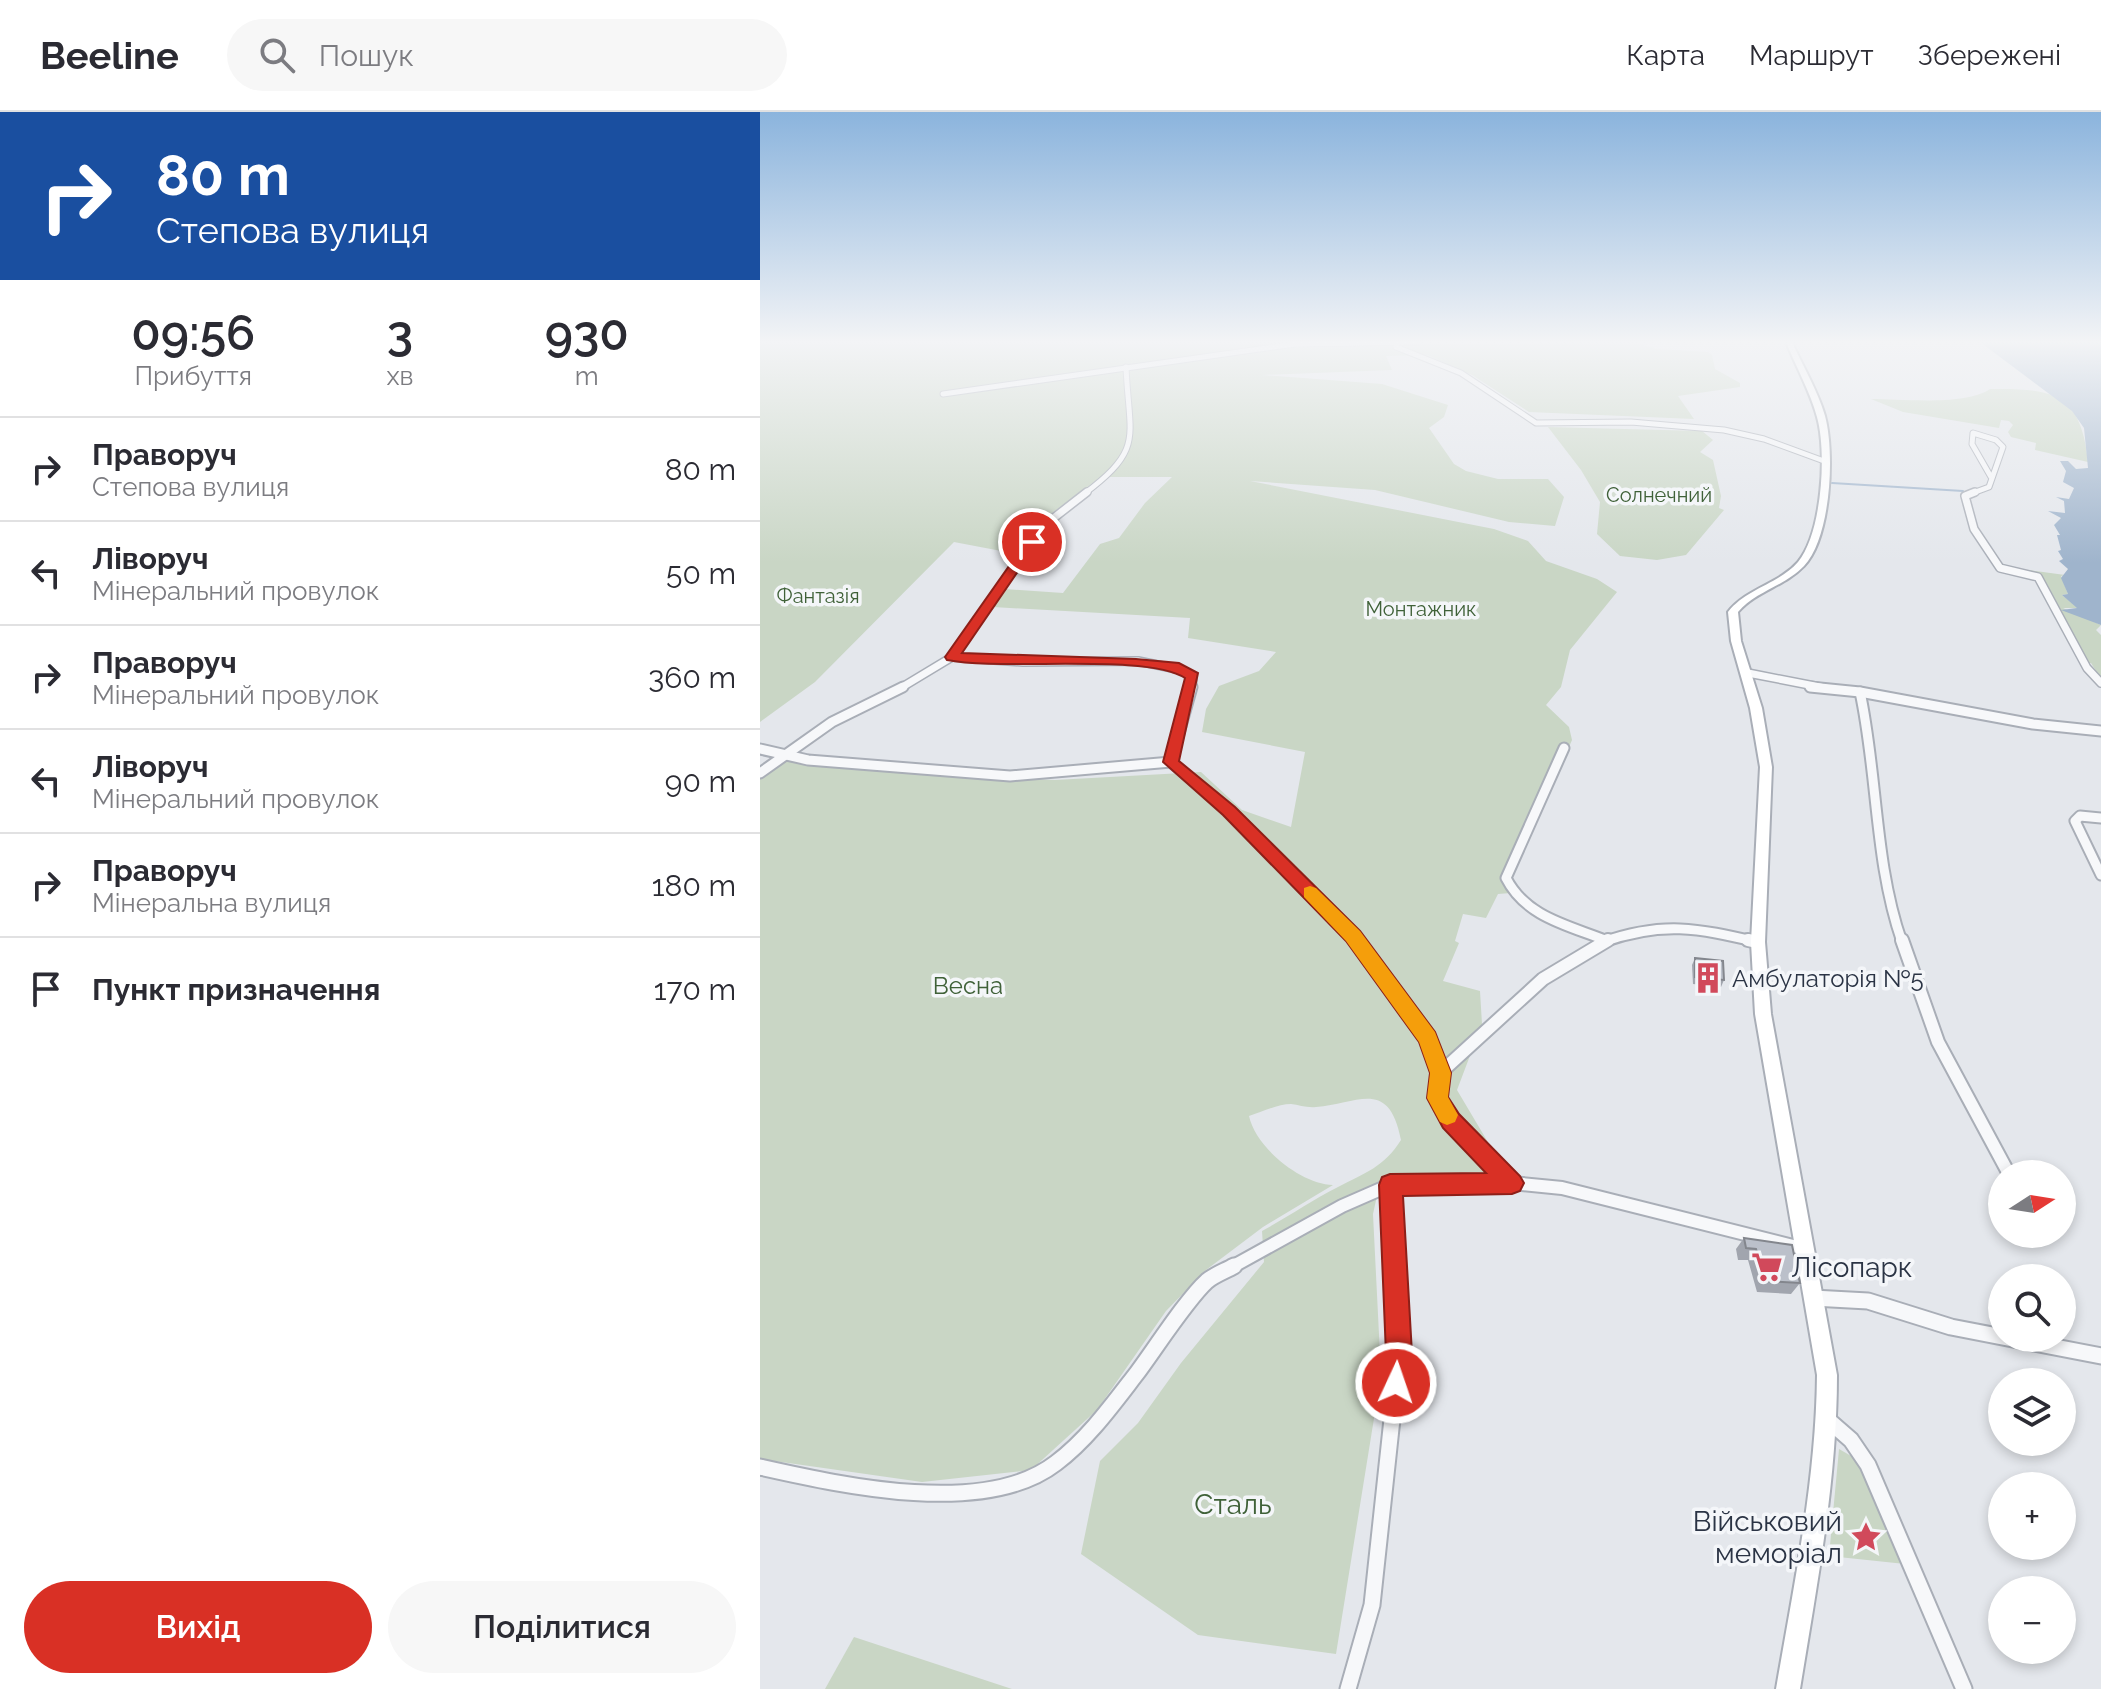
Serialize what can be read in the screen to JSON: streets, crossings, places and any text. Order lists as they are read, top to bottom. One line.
{"parks":["Солнечний","Фантазія","Монтажник","Весна","Сталь"],"places":{"building":["Амбулаторія №5"],"supermarket":["Лісопарк"],"place":["Військовий меморіал"]},"north":"right","page":{"header":"Beeline","search":"Пошук","nav":["Карта","Маршрут","Збережені"],"turn":["80 m","Степова вулиця"],"eta":["09:56","Прибуття","3","хв","930","m"],"list":[{"name":"Праворуч","note":"Степова вулиця","value":"80 m"},{"name":"Ліворуч","note":"Мінеральний провулок","value":"50 m"},{"name":"Праворуч","note":"Мінеральний провулок","value":"360 m"},{"name":"Ліворуч","note":"Мінеральний провулок","value":"90 m"},{"name":"Праворуч","note":"Мінеральна вулиця","value":"180 m"},{"name":"Пункт призначення","value":"170 m"}],"map_buttons":["+","−"],"buttons":["Вихід","Поділитися"]}}
